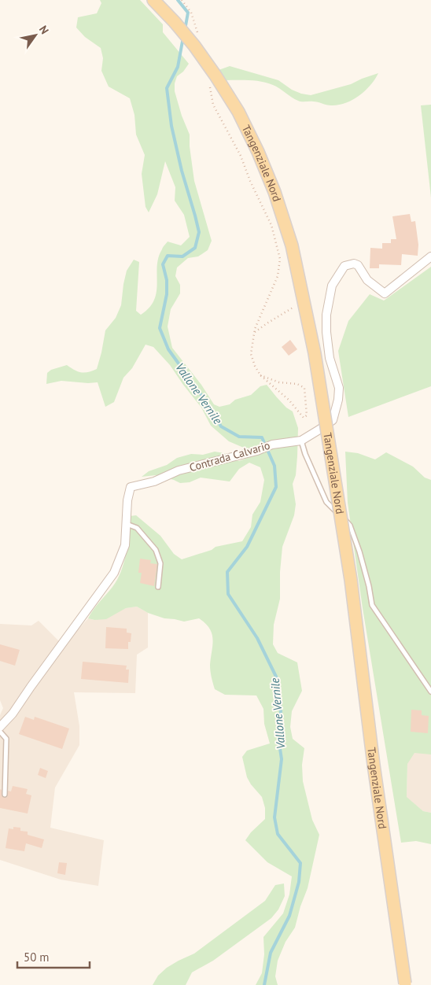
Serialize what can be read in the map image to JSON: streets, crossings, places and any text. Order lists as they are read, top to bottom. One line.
{"streets":{"main road":["Tangenziale Nord"],"street":["Contrada Calvario"]},"water":["Vallone Vernile"],"scale_bar":"50 m","north":"top right"}
